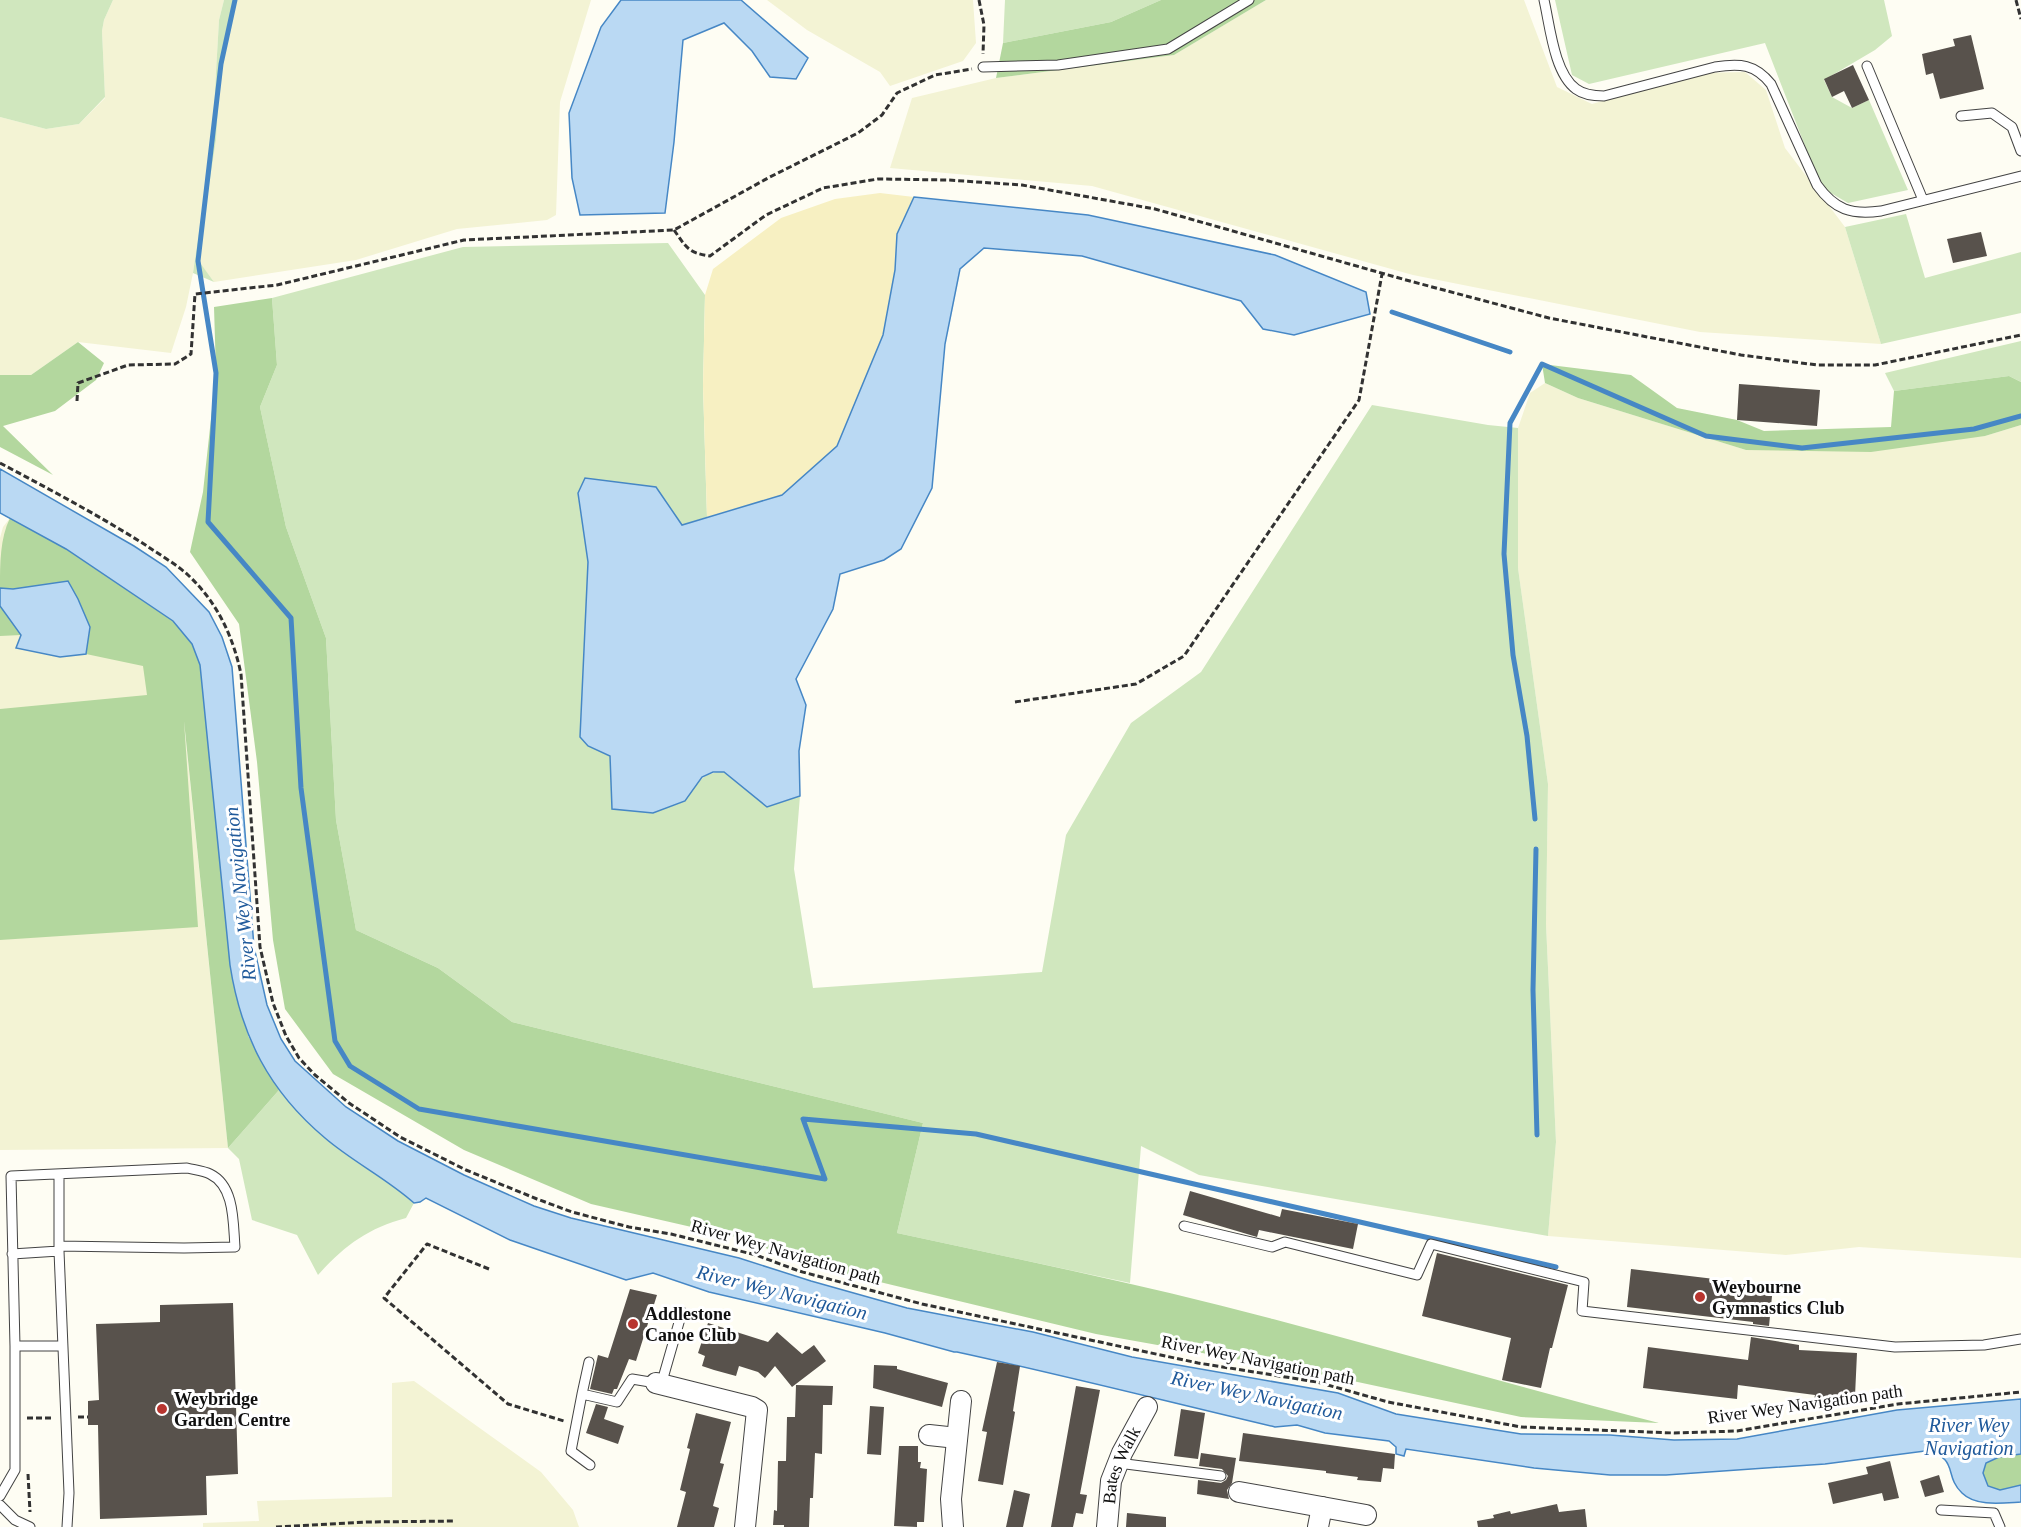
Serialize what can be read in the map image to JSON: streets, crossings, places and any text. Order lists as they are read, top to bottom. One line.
{"streets":{"street":["Bates Walk"],"path":["River Wey Navigation path"]},"water":["River Wey Navigation"],"places":["Weybourne Gymnastics Club","Addlestone Canoe Club","Weybridge Garden Centre"]}
